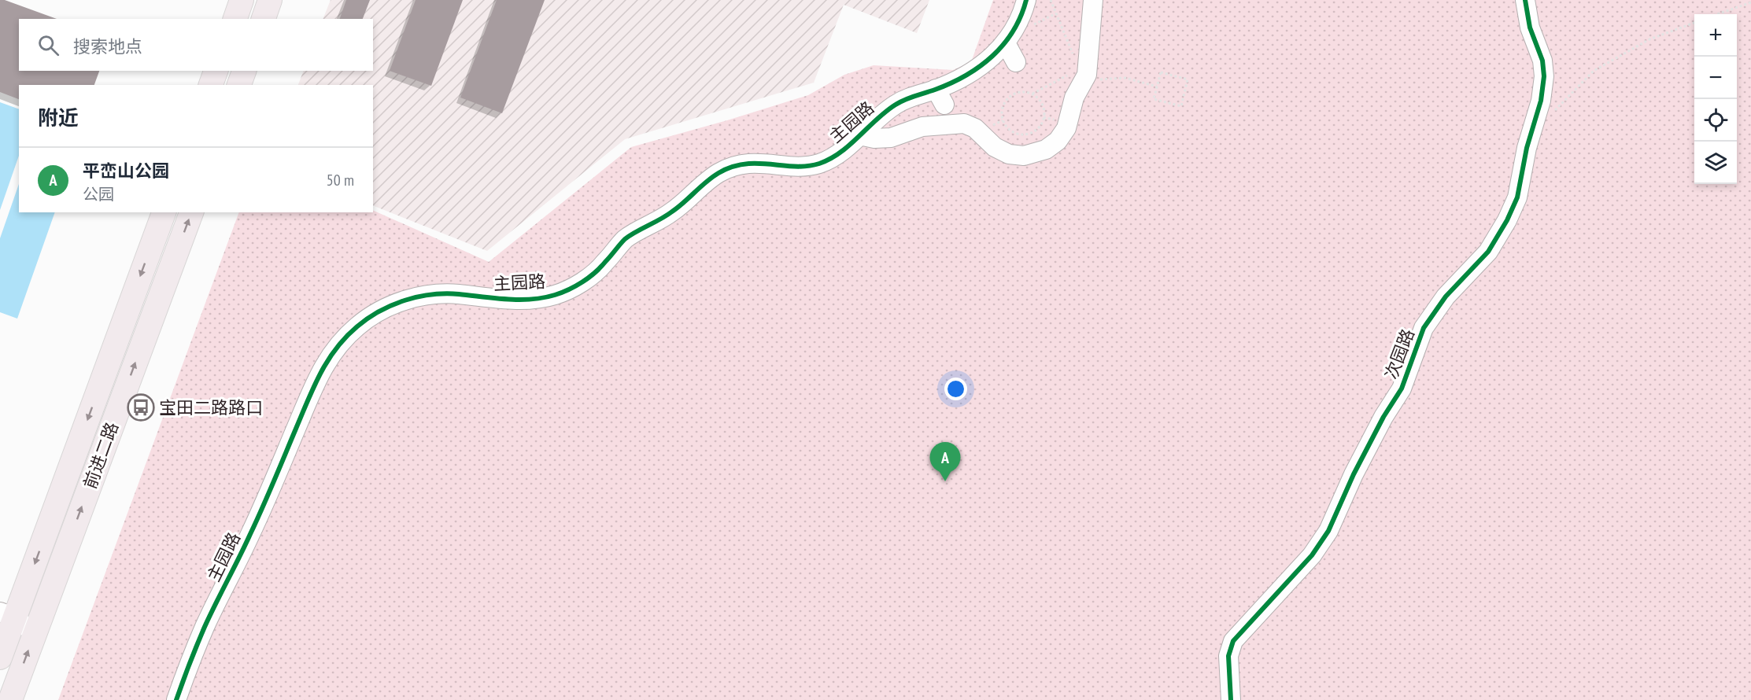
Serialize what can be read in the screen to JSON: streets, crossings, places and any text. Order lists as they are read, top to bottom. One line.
{"streets":{"main road":["前进二路"],"street":["主园路","次园路"]},"places":{"bus stop":["宝田二路路口"]},"page":{"map_buttons":["+","−"],"search":"搜索地点","heading":"附近","list":[{"mark":"A","name":"平峦山公园","note":"公园","value":"50 m"}],"pins":"A"}}
